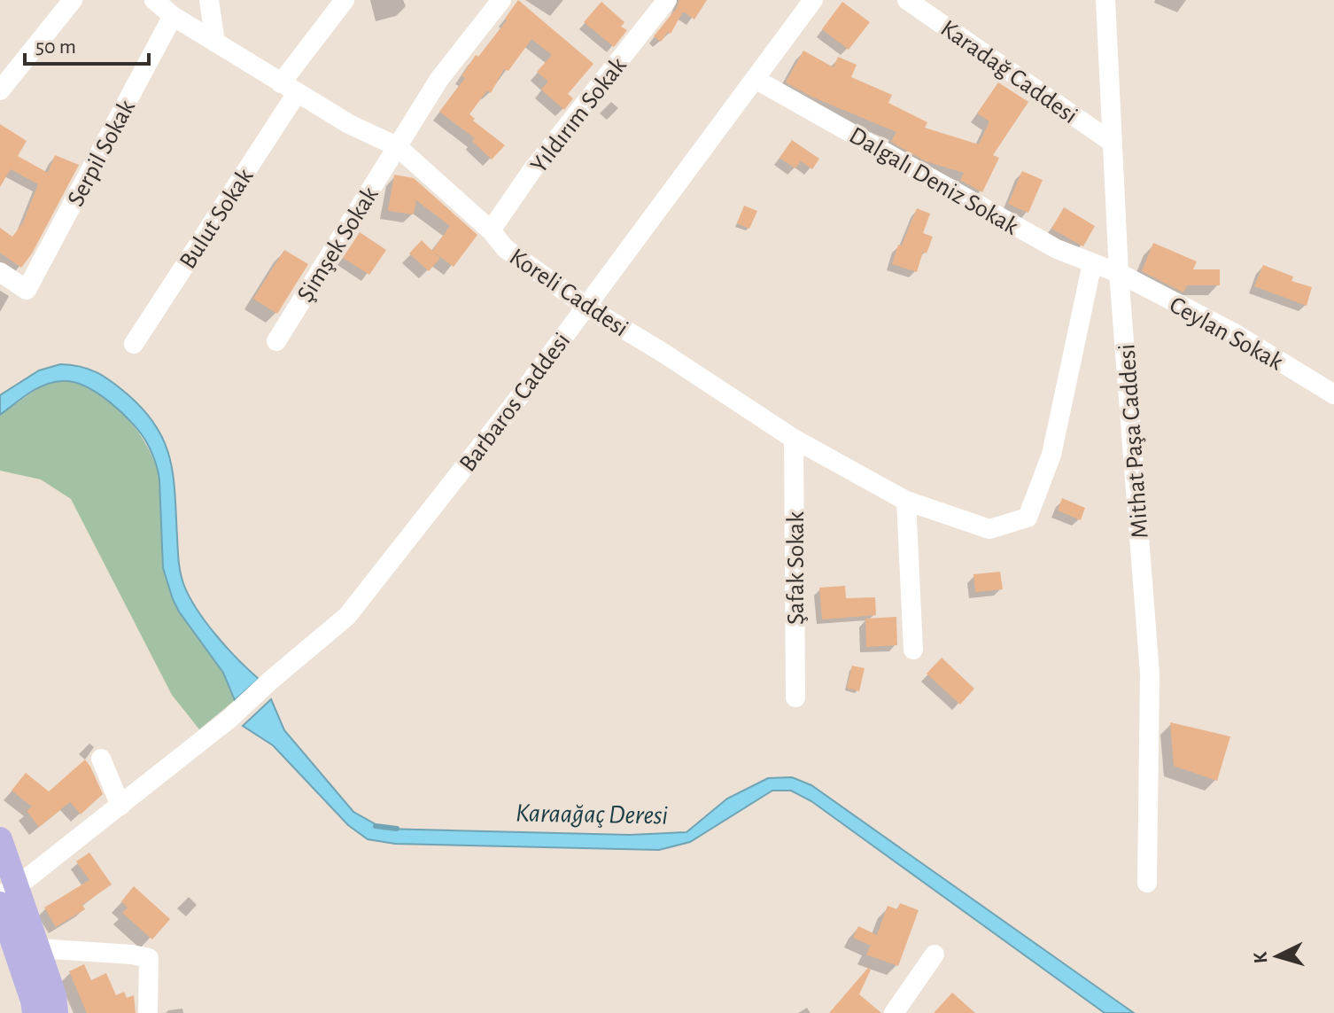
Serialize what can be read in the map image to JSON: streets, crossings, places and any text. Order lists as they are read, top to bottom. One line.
{"streets":{"street":["Karadağ Caddesi","Yıldırım Sokak","Serpil Sokak","Dalgalı Deniz Sokak","Bulut Sokak","Şimşek Sokak","Koreli Caddesi","Ceylan Sokak","Barbaros Caddesi","Mithat Paşa Caddesi","Şafak Sokak"]},"crossings":[["Karadağ Caddesi","Mithat Paşa Caddesi"],["Yıldırım Sokak","Koreli Caddesi"],["Serpil Sokak","Koreli Caddesi"],["Dalgalı Deniz Sokak","Koreli Caddesi"],["Dalgalı Deniz Sokak","Ceylan Sokak"],["Dalgalı Deniz Sokak","Barbaros Caddesi"],["Dalgalı Deniz Sokak","Mithat Paşa Caddesi"],["Bulut Sokak","Koreli Caddesi"],["Şimşek Sokak","Koreli Caddesi"],["Koreli Caddesi","Barbaros Caddesi"],["Koreli Caddesi","Şafak Sokak"],["Ceylan Sokak","Mithat Paşa Caddesi"]],"water":["Karaağaç Deresi"],"scale_bar":"50 m","north":"left"}
